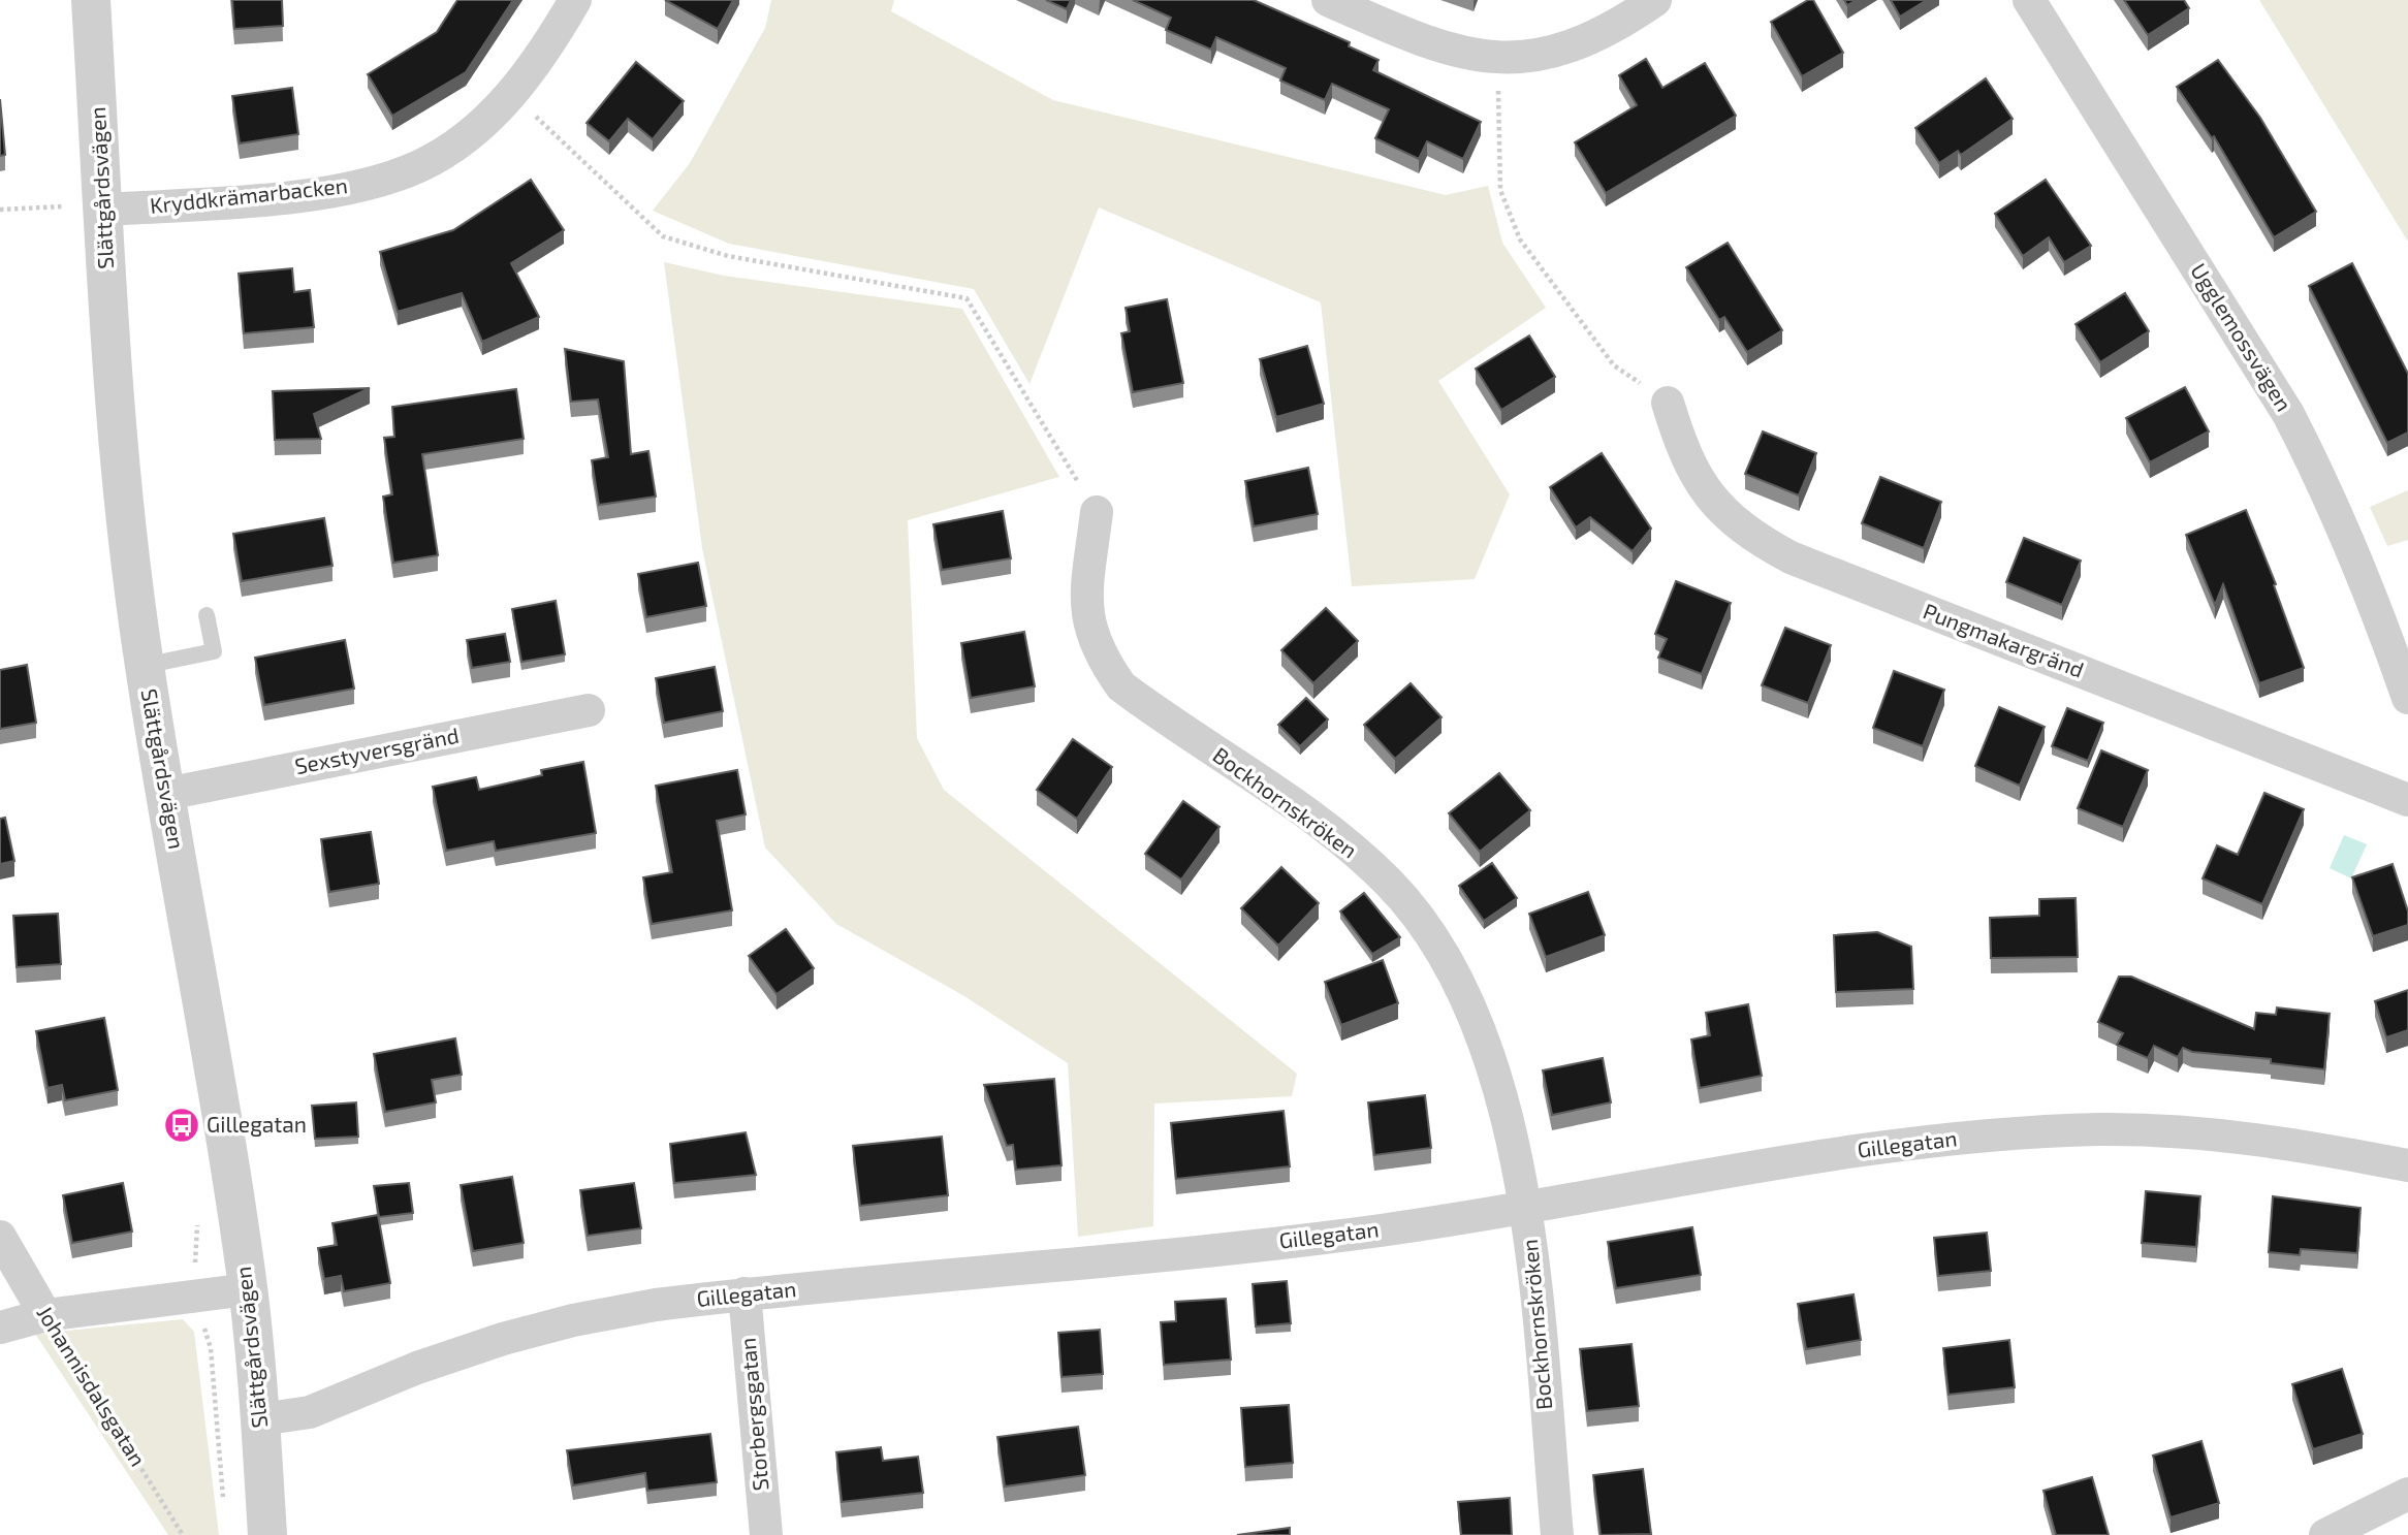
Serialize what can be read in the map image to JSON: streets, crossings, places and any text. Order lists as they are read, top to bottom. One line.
{"streets":{"street":["Slättgårdsvägen","Kryddkrämarbacken","Ugglemossvägen","Pungmakargränd","Sexstyversgränd","Bockhornskröken","Gillegatan","Johannisdalsgatan","Storbergsgatan"]},"crossings":[["Slättgårdsvägen","Kryddkrämarbacken"],["Slättgårdsvägen","Sexstyversgränd"],["Slättgårdsvägen","Gillegatan"],["Bockhornskröken","Gillegatan"],["Gillegatan","Storbergsgatan"]],"places":{"bus stop":["Gillegatan"]}}
